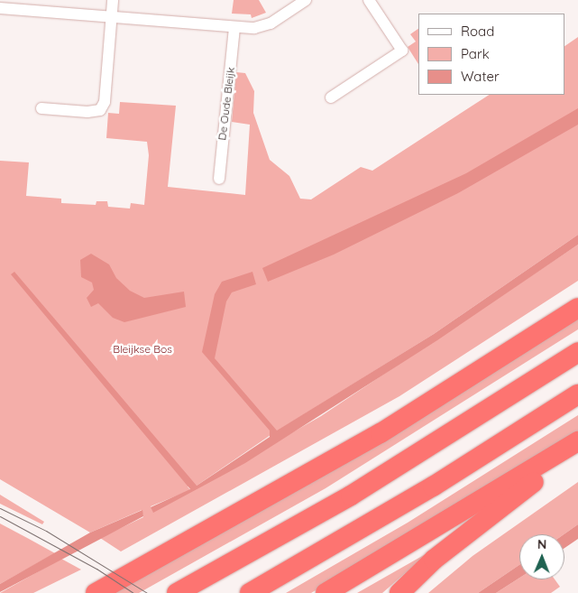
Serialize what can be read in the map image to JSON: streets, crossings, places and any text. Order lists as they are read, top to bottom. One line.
{"streets":{"street":["De Oude Bleijk"]},"parks":["Bleijkse Bos"],"legend":["Road","Park","Water"],"north":"top"}
